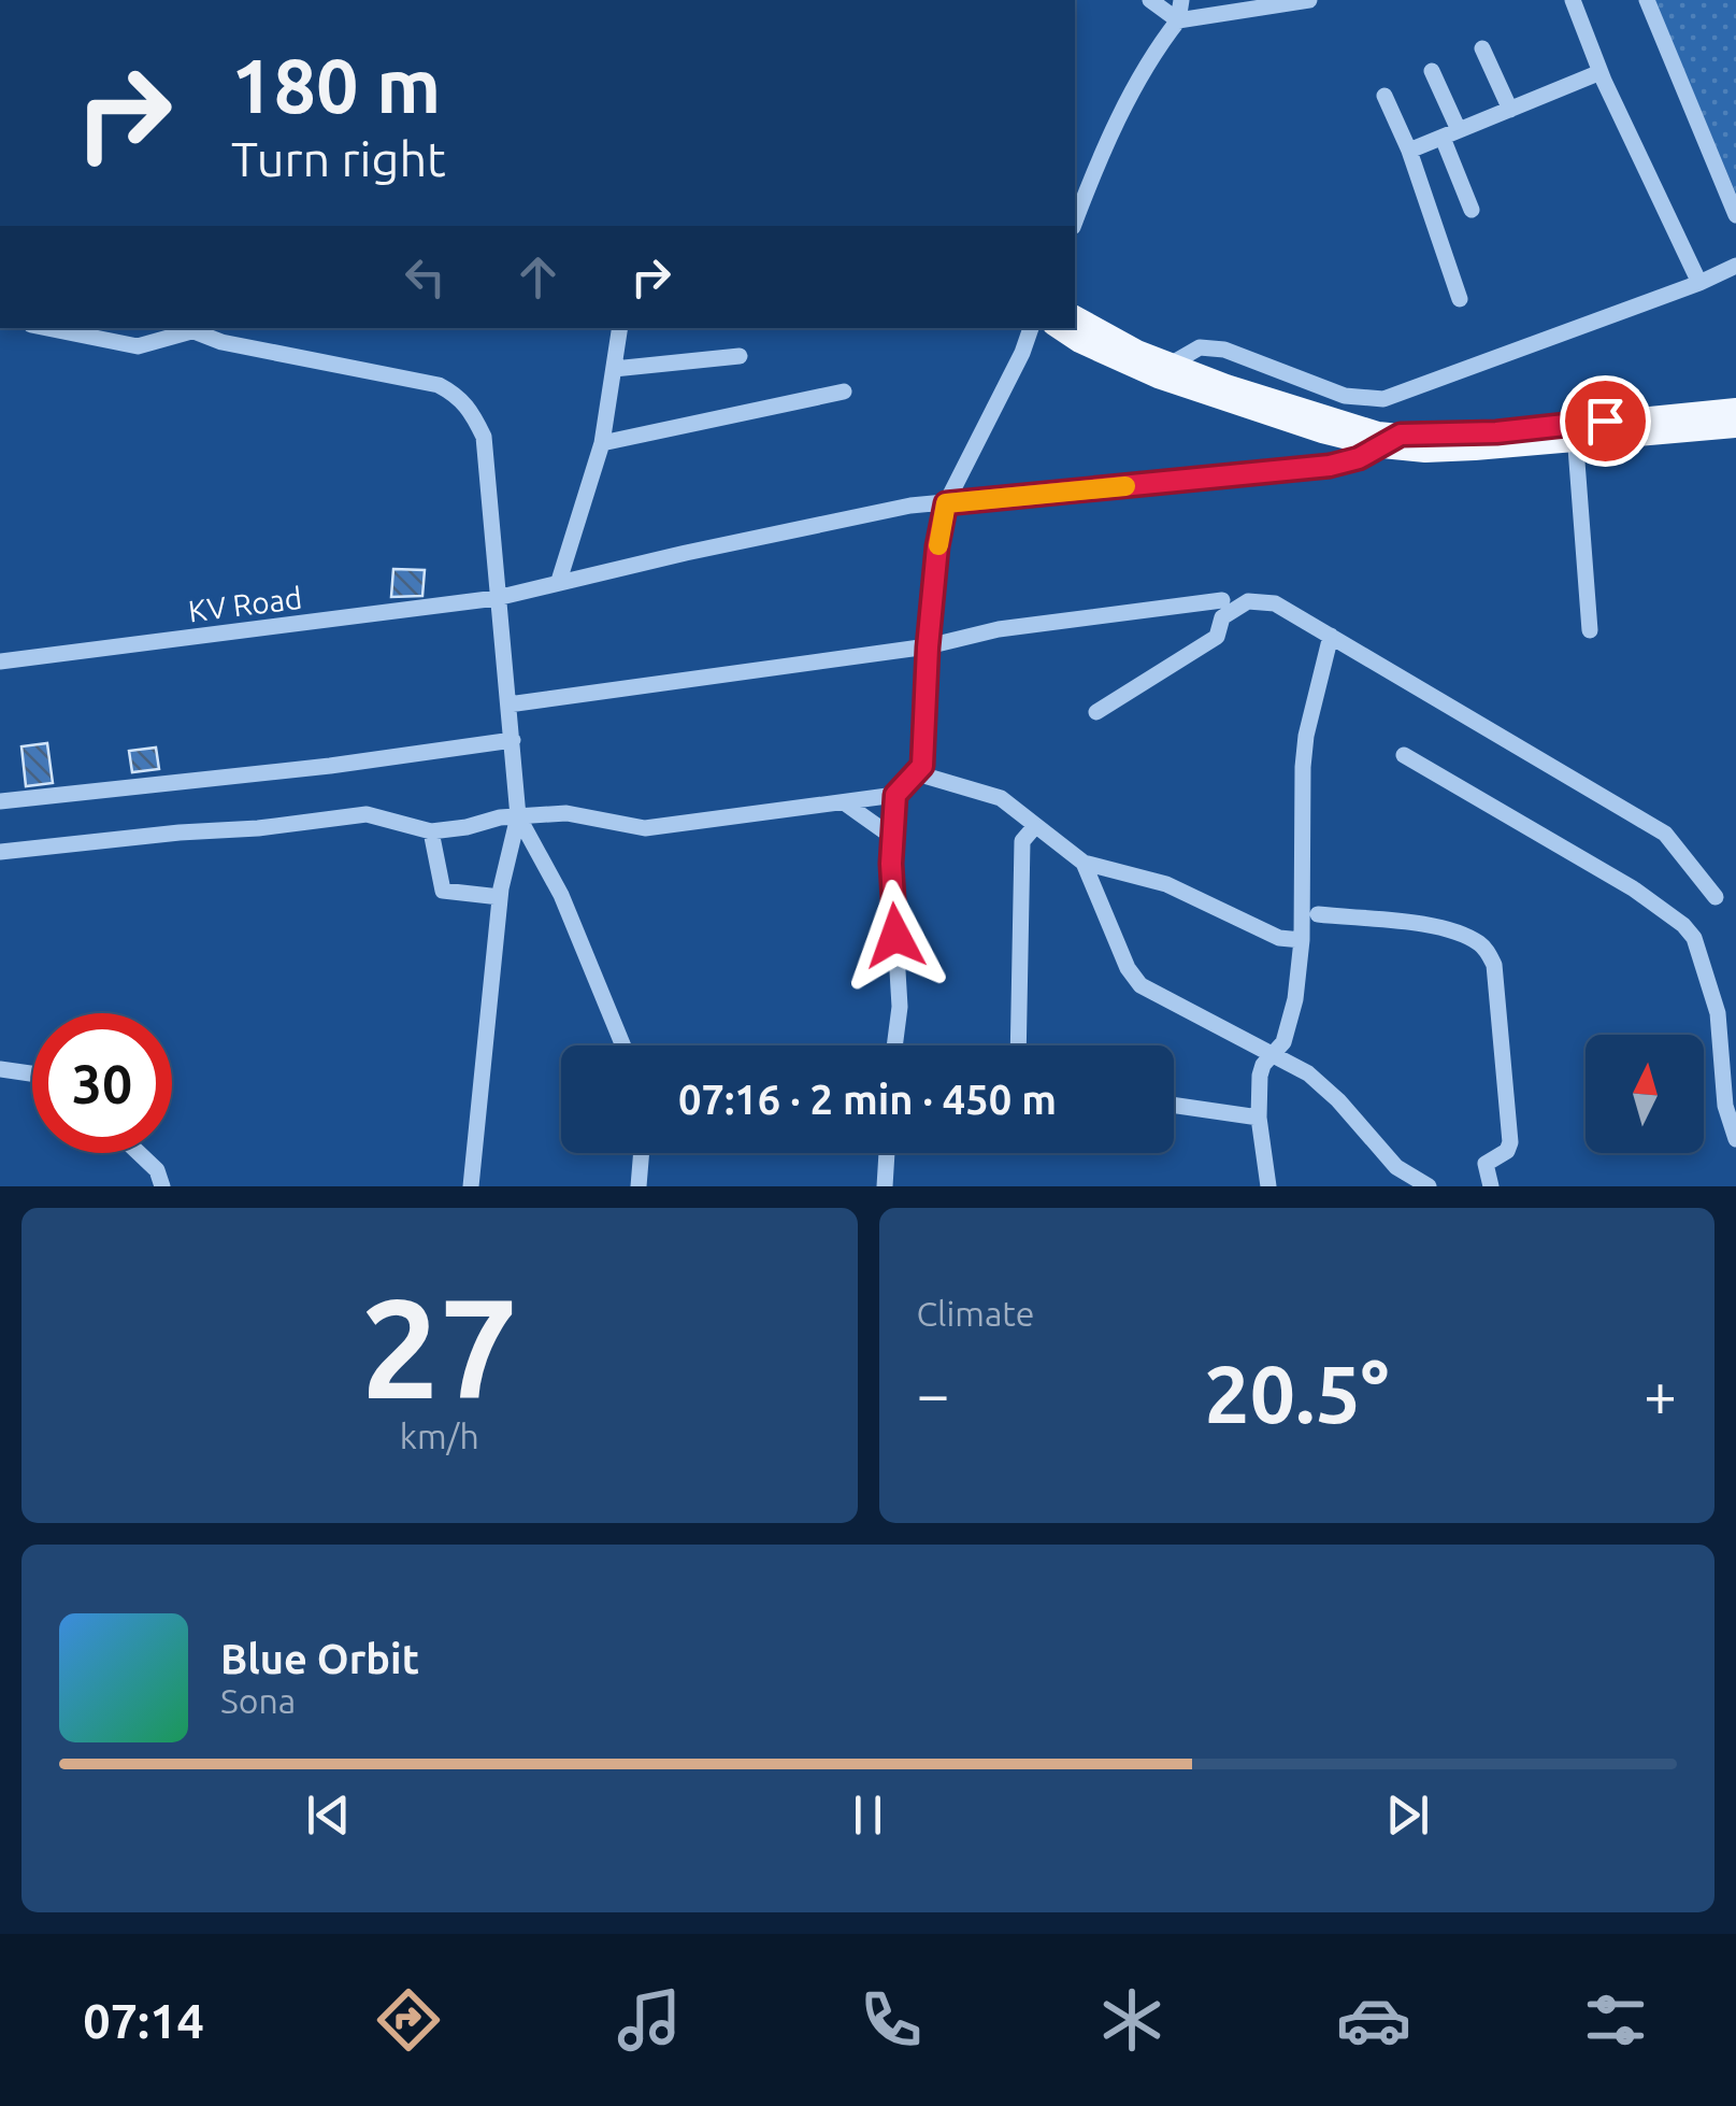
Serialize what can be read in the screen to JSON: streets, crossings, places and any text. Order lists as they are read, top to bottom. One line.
{"streets":{"street":["KV Road"]},"north":"top","page":{"turn":["180 m","Turn right"],"limit":"30","trip":"07:16 · 2 min · 450 m","tile":[["27","km/h"],"Climate"],"heat":["−","20.5°","+"],"song":["Blue Orbit","Sona"],"tabs":"07:14"}}
